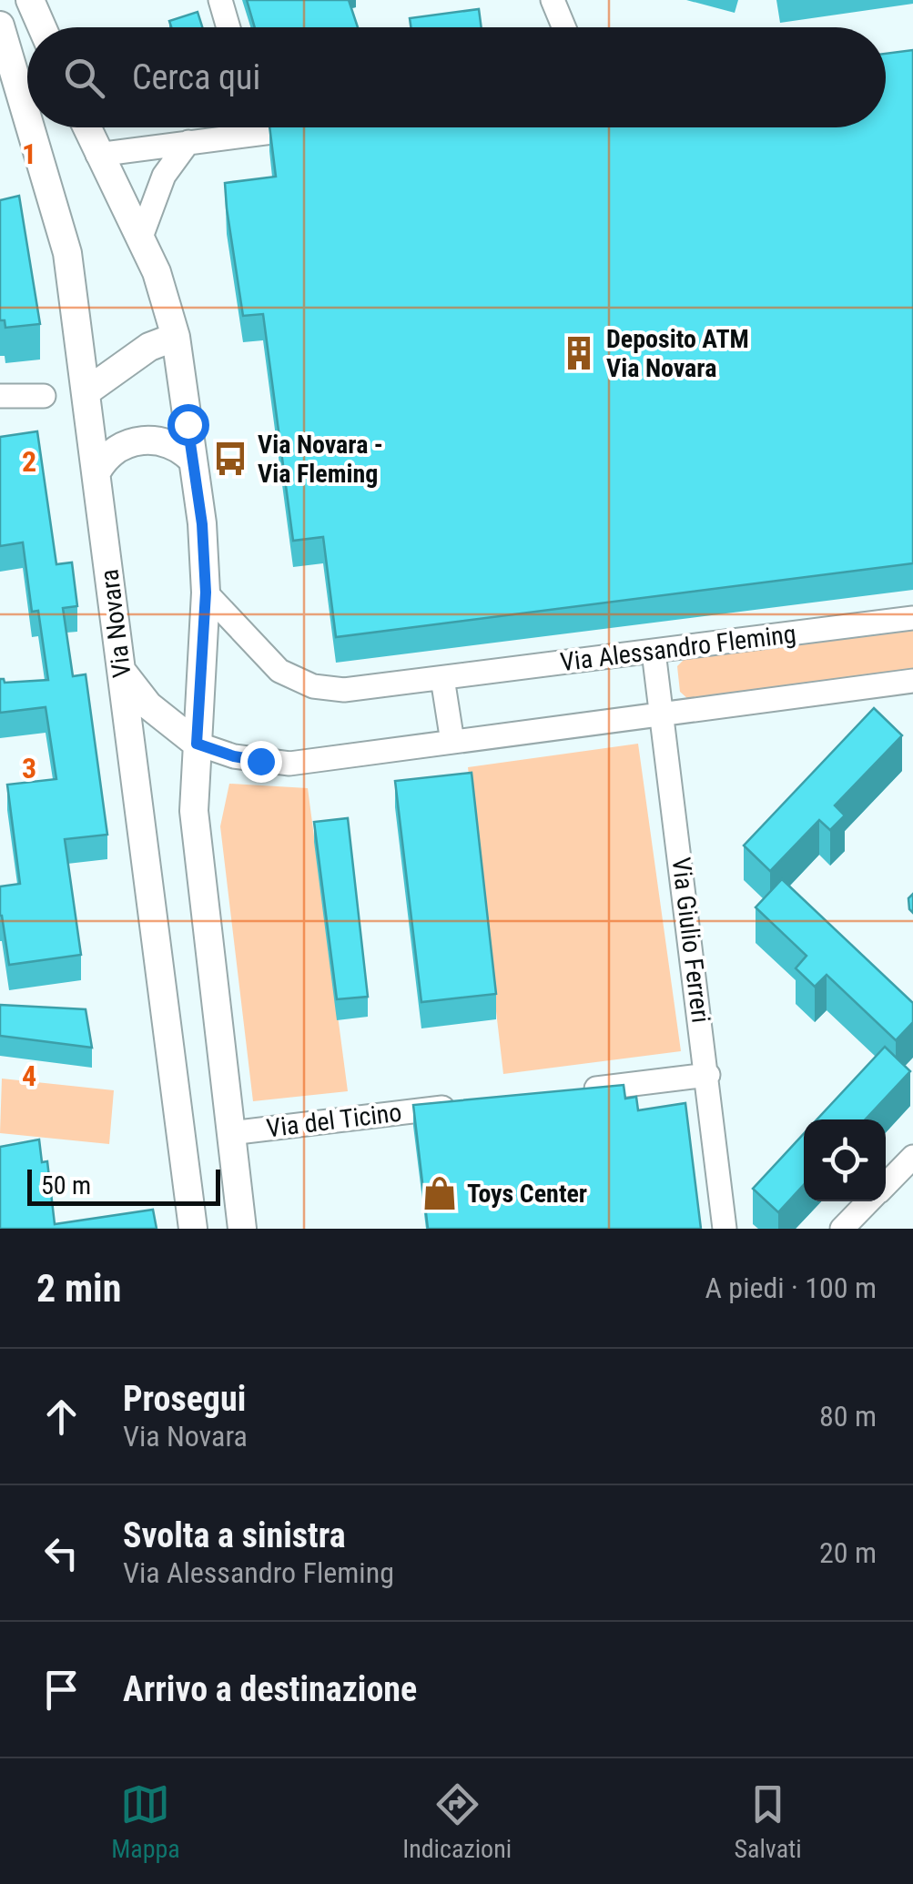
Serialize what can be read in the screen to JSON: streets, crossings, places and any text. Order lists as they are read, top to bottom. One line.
{"streets":{"street":["Via Novara","Via Alessandro Fleming","Via Giulio Ferreri","Via del Ticino"]},"crossings":[["Via Alessandro Fleming","Via Giulio Ferreri"]],"places":{"building":["Deposito ATM Via Novara"],"bus stop":["Via Novara - Via Fleming"],"shop":["Toys Center"]},"scale_bar":"50 m","page":{"search":"Cerca qui","scale":"50 m","heading":["2 min","A piedi · 100 m"],"list":[["Prosegui","Via Novara","80 m"],["Svolta a sinistra","Via Alessandro Fleming","20 m"],"Arrivo a destinazione"],"nav":["Mappa","Indicazioni","Salvati"]},"grid":{"rows":["1","2","3","4"]}}
